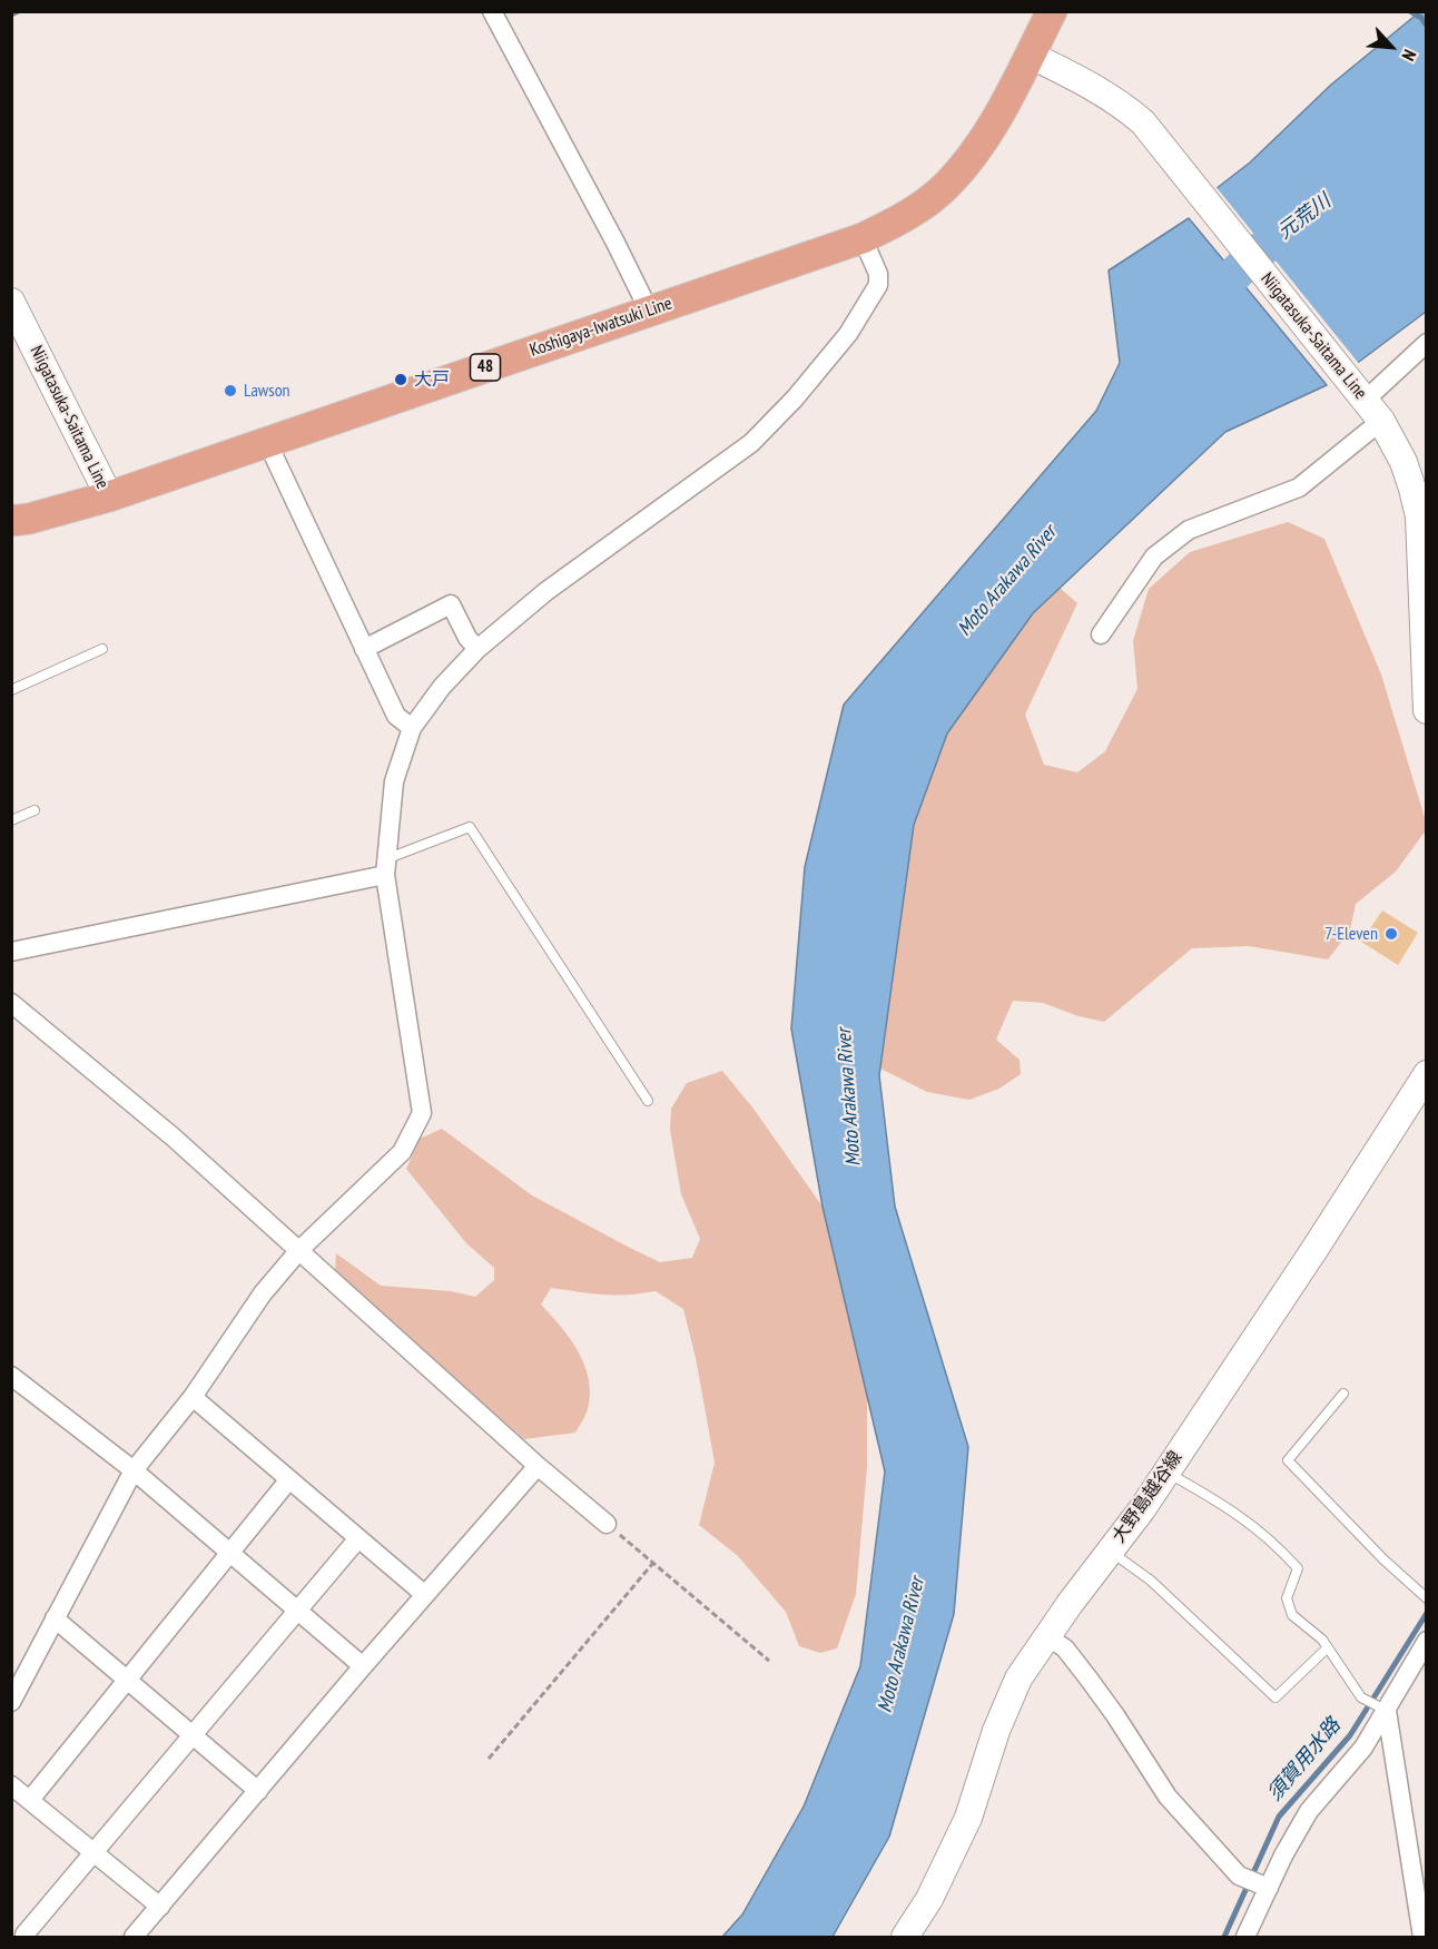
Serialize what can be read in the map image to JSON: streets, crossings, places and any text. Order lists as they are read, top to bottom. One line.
{"streets":{"main road":["Koshigaya-Iwatsuki Line","Niigatasuka-Saitama Line","48","大野島越谷線"]},"crossings":[["Koshigaya-Iwatsuki Line","Niigatasuka-Saitama Line"]],"water":["元荒川","Moto Arakawa River","須賀用水路"],"places":["大戸","Lawson","7-Eleven"],"north":"bottom right"}
